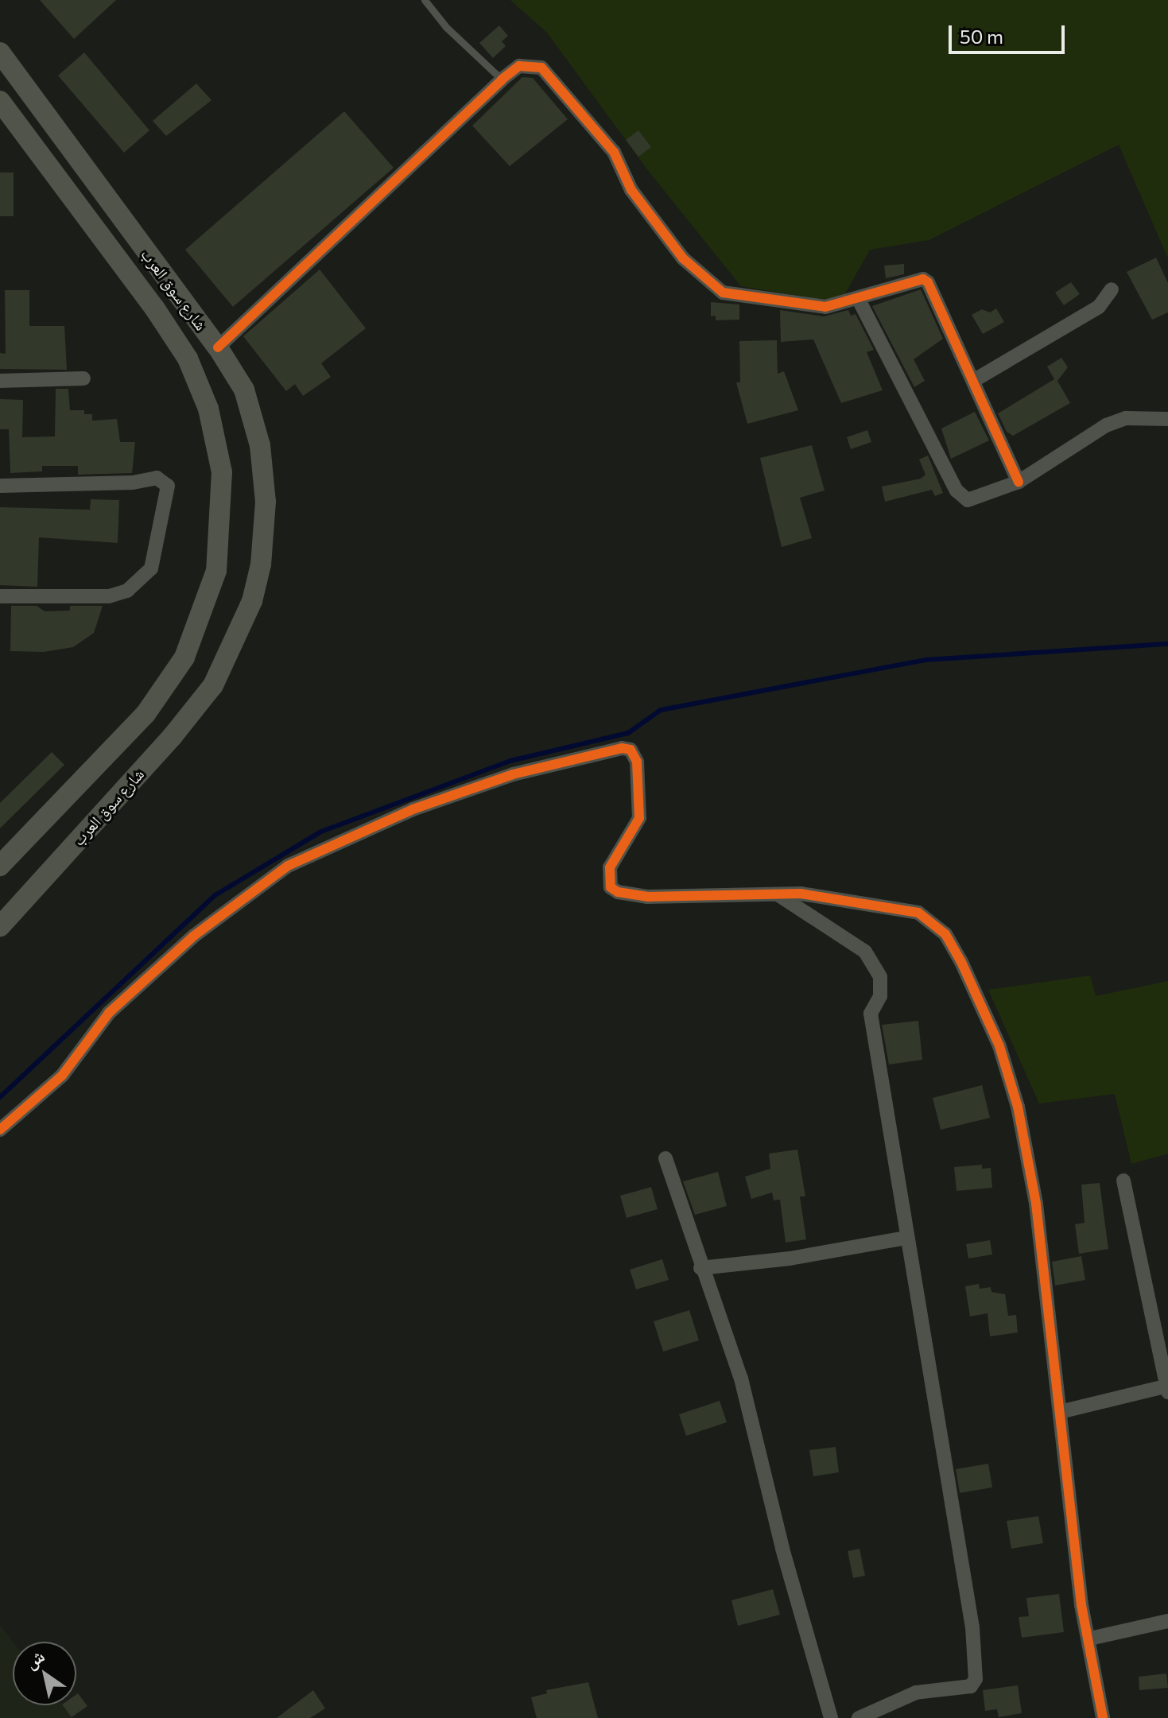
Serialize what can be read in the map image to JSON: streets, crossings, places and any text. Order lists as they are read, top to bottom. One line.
{"streets":{"main road":["شارع سوق العرب"]},"scale_bar":"50 m","north":"top left"}
